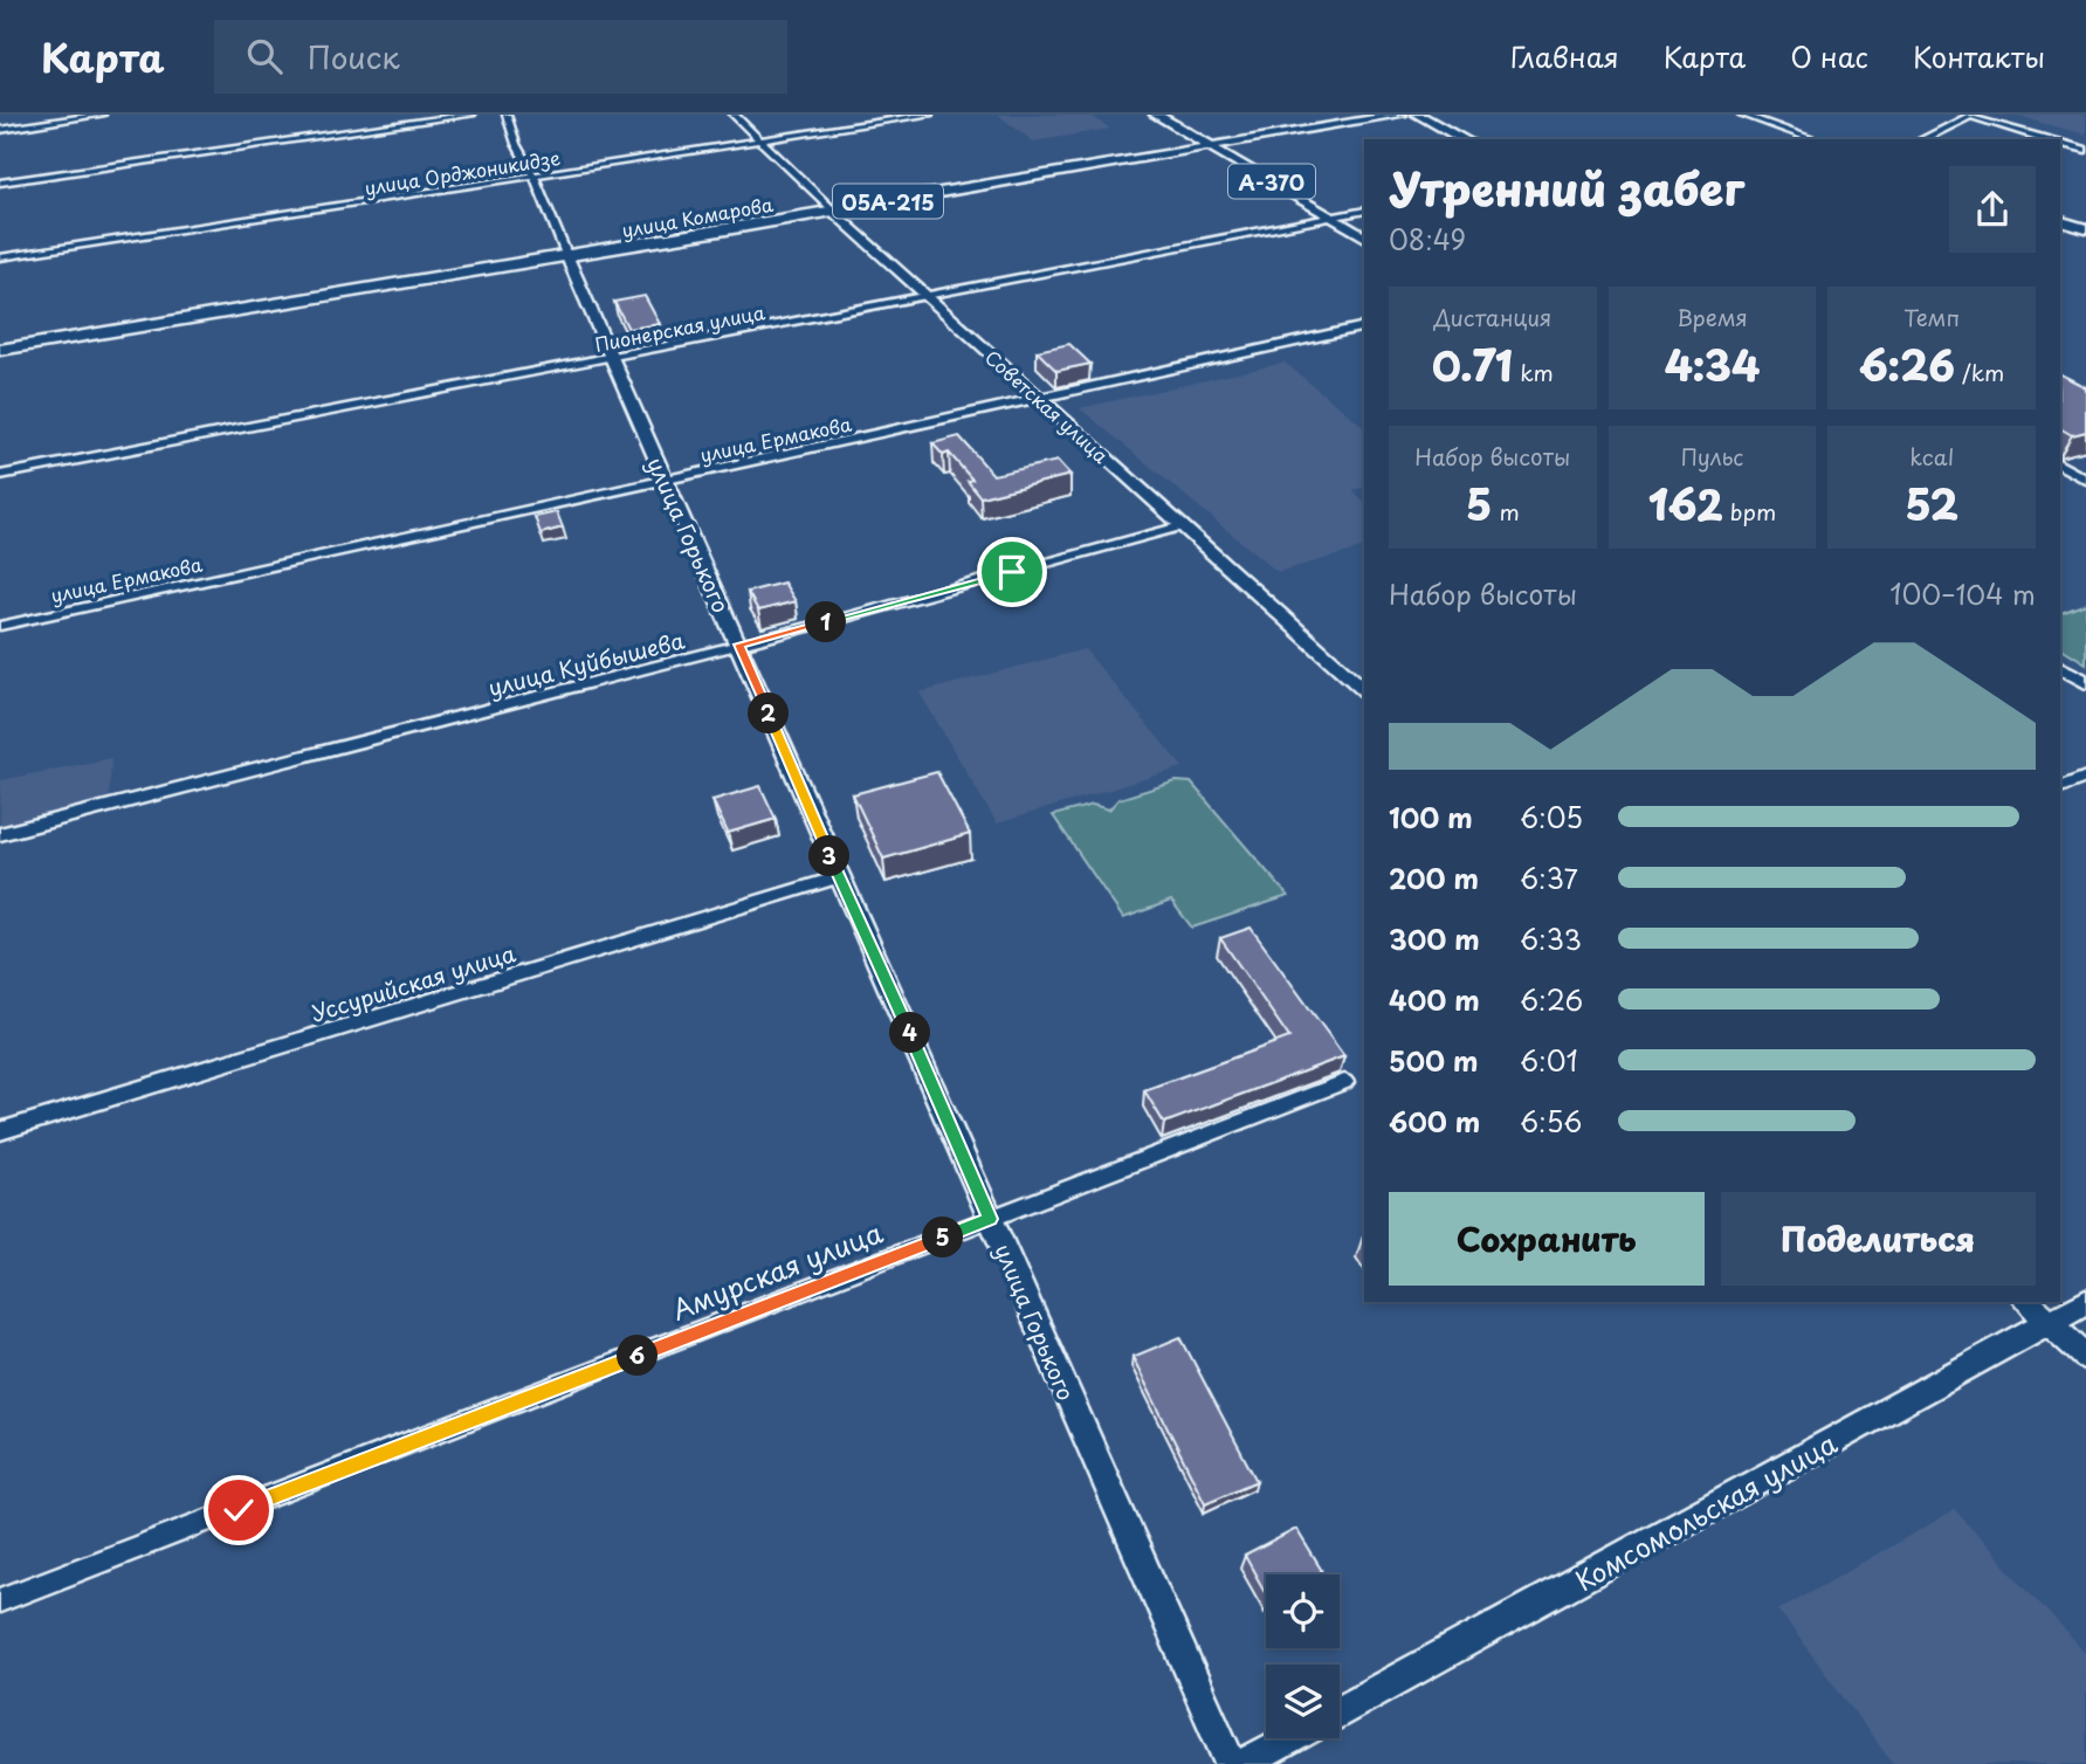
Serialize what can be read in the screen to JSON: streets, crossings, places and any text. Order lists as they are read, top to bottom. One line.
{"streets":{"highway":["А-370","05А-215","улица Комарова"],"main road":["Советская улица","улица Горького","Комсомольская улица"],"street":["улица Орджоникидзе","Пионерская улица","улица Ермакова","улица Куйбышева","Уссурийская улица","Амурская улица"]},"crossings":[["улица Орджоникидзе","Советская улица"],["улица Орджоникидзе","улица Горького"],["А-370","улица Комарова"],["А-370","Пионерская улица"],["улица Комарова","Советская улица"],["улица Комарова","улица Горького"],["Пионерская улица","Советская улица"],["Пионерская улица","улица Горького"],["Советская улица","улица Ермакова"],["Советская улица","улица Куйбышева"],["улица Ермакова","улица Горького"],["улица Горького","улица Куйбышева"],["улица Горького","Уссурийская улица"],["улица Горького","Амурская улица"]],"page":{"header":"Карта","search":"Поиск","nav":["Главная","Карта","О нас","Контакты"],"heading":["Утренний забег","08:49"],"stats":[["Дистанция","0.71 km"],["Время","4:34"],["Темп","6:26 /km"],["Набор высоты","5 m"],["Пульс","162 bpm"],["kcal","52"]],"chart":["Набор высоты","100–104 m"],"pins":["1","2","3","4","5","6"],"list":[{"name":"100 m","note":"6:05"},{"name":"200 m","note":"6:37"},{"name":"300 m","note":"6:33"},{"name":"400 m","note":"6:26"},{"name":"500 m","note":"6:01"},{"name":"600 m","note":"6:56"}],"buttons":["Сохранить","Поделиться"]}}
